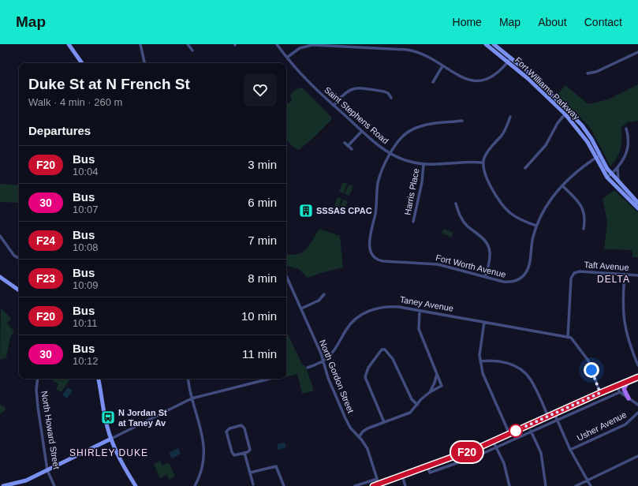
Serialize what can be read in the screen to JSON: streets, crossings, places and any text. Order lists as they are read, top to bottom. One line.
{"streets":{"street":["Fort Williams Parkway","Saint Stephens Road","Harris Place","Fort Worth Avenue","Taft Avenue","Taney Avenue","North Gordon Street","Usher Avenue","North Howard Street"]},"crossings":[["Fort Williams Parkway","Fort Worth Avenue"],["Saint Stephens Road","Harris Place"],["Saint Stephens Road","Fort Worth Avenue"],["Taft Avenue","Taney Avenue"],["Taney Avenue","North Gordon Street"]],"districts":["DELTA","SHIRLEY DUKE"],"places":{"building":["SSSAS CPAC"],"bus stop":["N Jordan St at Taney Av"]},"lines":["bus line F20"],"page":{"header":"Map","nav":["Home","Map","About","Contact"],"on_map":"F20","heading":[["Duke St at N French St","Walk · 4 min · 260 m"],"Departures"],"list":[{"mark":"F20","name":"Bus","note":"10:04","value":"3 min"},{"mark":"30","name":"Bus","note":"10:07","value":"6 min"},{"mark":"F24","name":"Bus","note":"10:08","value":"7 min"},{"mark":"F23","name":"Bus","note":"10:09","value":"8 min"},{"mark":"F20","name":"Bus","note":"10:11","value":"10 min"},{"mark":"30","name":"Bus","note":"10:12","value":"11 min"}]}}
